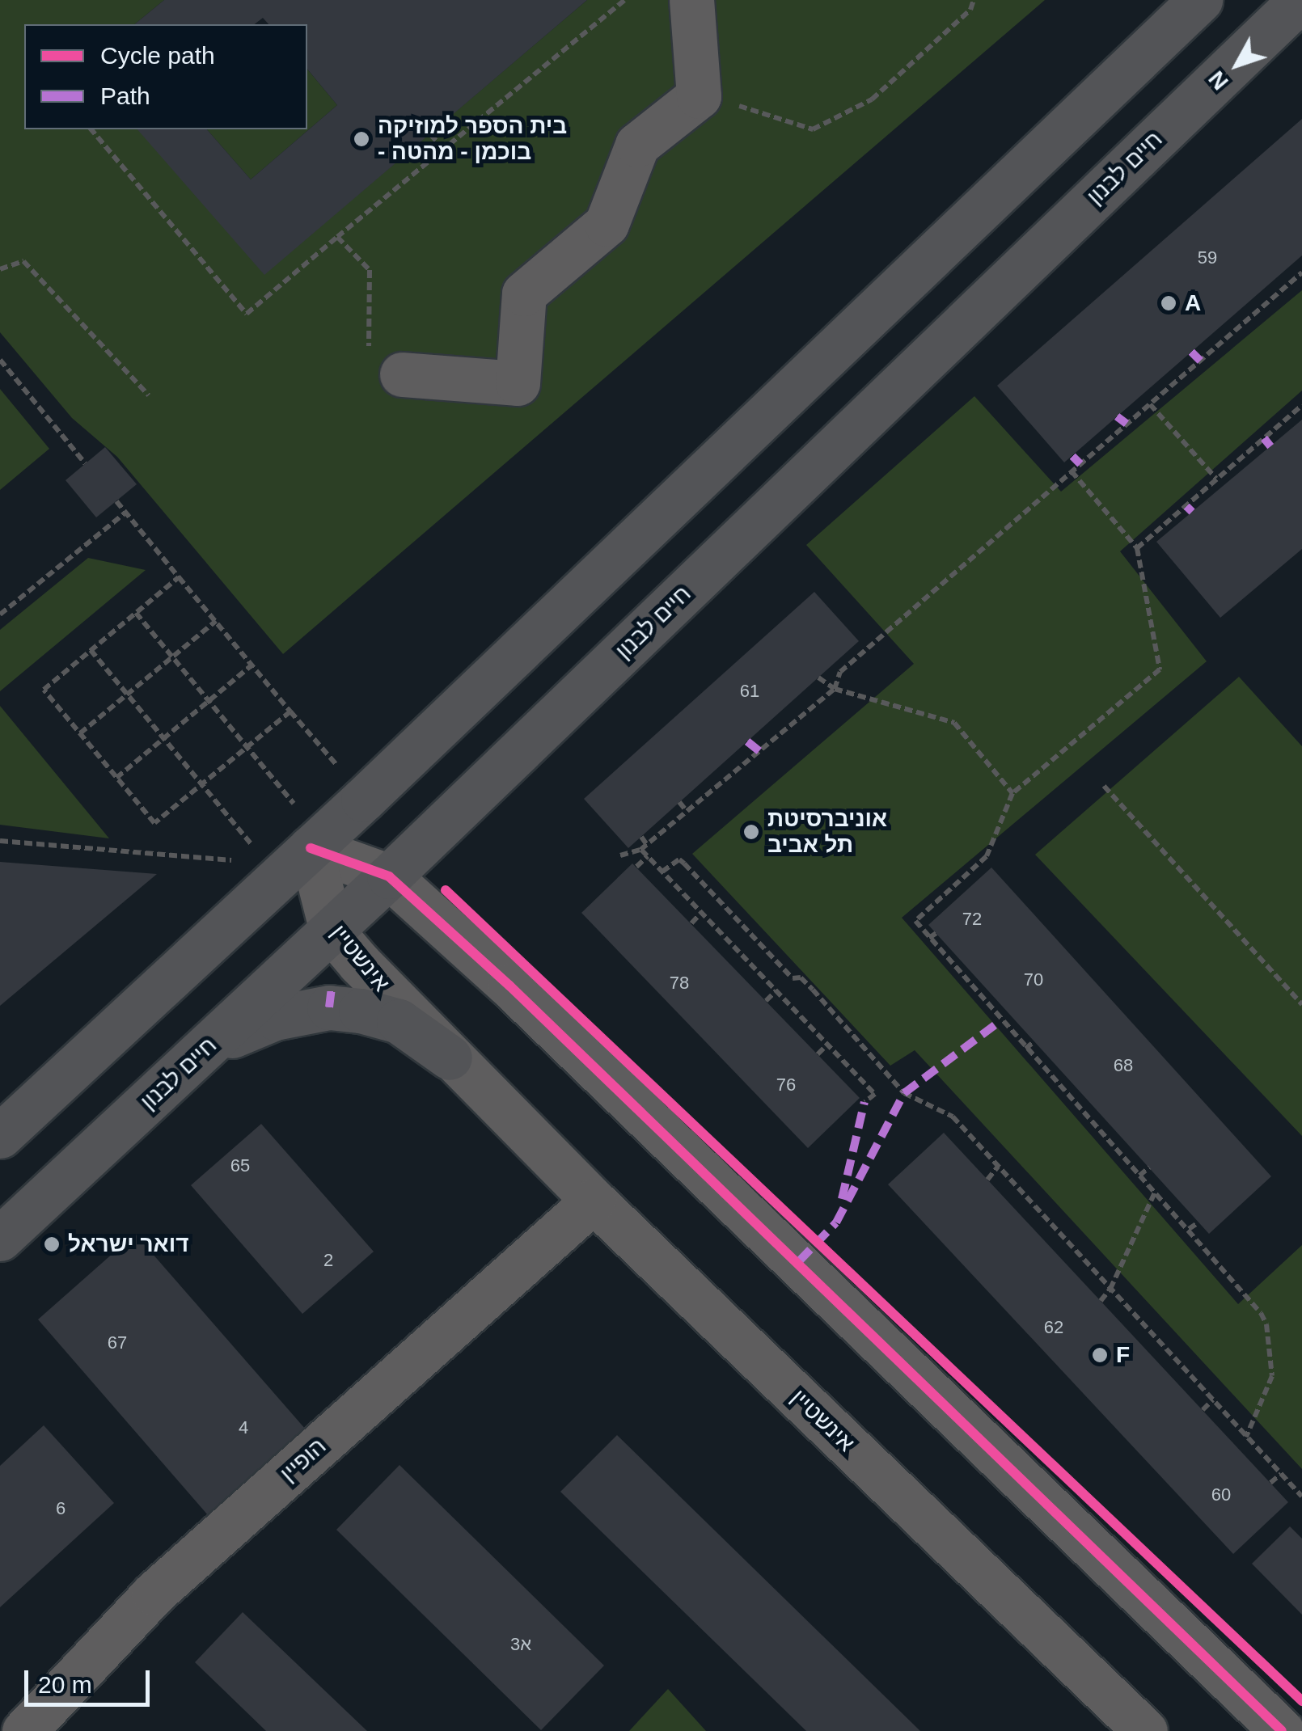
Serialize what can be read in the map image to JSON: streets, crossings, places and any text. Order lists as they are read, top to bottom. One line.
{"streets":{"main road":["חיים לבנון"],"street":["אינשטיין","הופיין"]},"crossings":[["חיים לבנון","אינשטיין"],["אינשטיין","הופיין"]],"places":["בית הספר למוזיקה - בוכמן - מהטה","A","אוניברסיטת תל אביב","דואר ישראל","F"],"house_numbers":["59","61","72","70","78","68","76","65","2","62","67","4","60","6","3א"],"legend":["Cycle path","Path"],"scale_bar":"20 m","north":"bottom left"}
